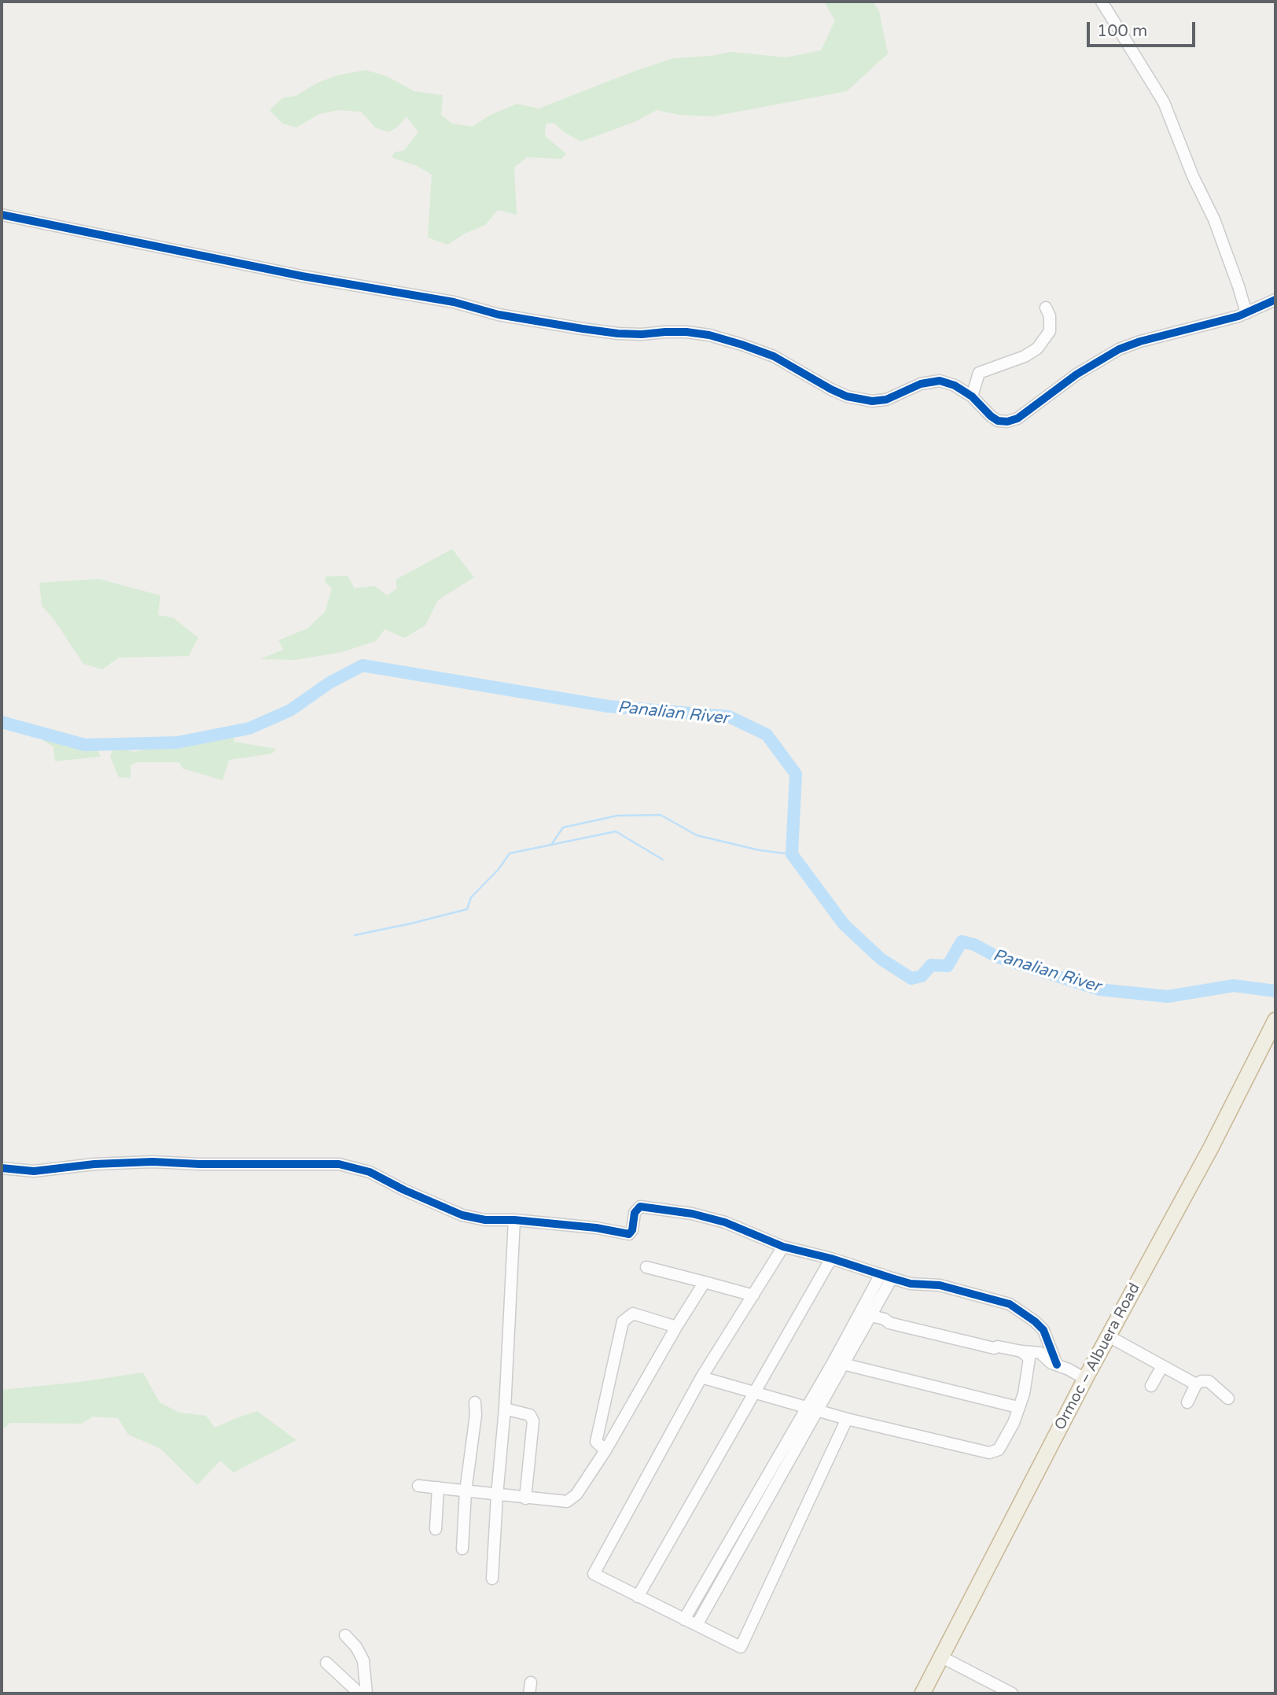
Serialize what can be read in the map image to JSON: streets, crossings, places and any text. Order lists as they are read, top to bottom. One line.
{"streets":{"highway":["Ormoc – Albuera Road"]},"water":["Panalian River"],"scale_bar":"100 m"}
